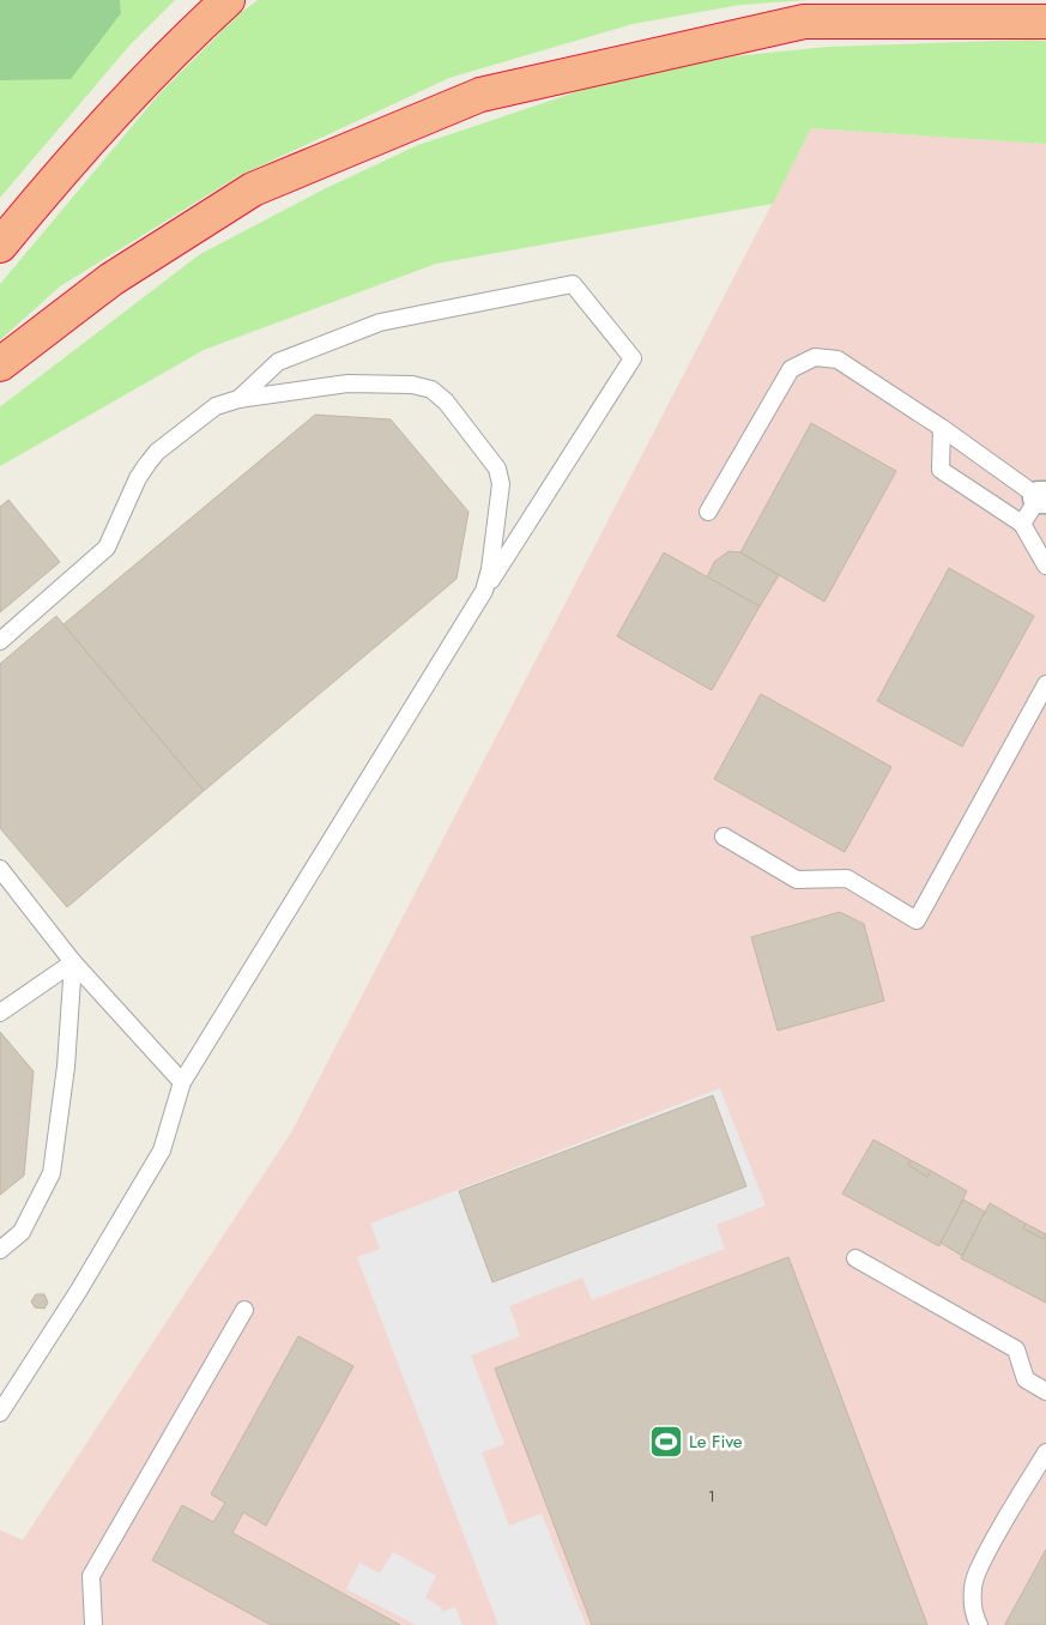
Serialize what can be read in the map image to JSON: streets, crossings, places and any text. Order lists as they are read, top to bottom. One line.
{"places":{"sports":["Le Five"]},"house_numbers":["1"]}
